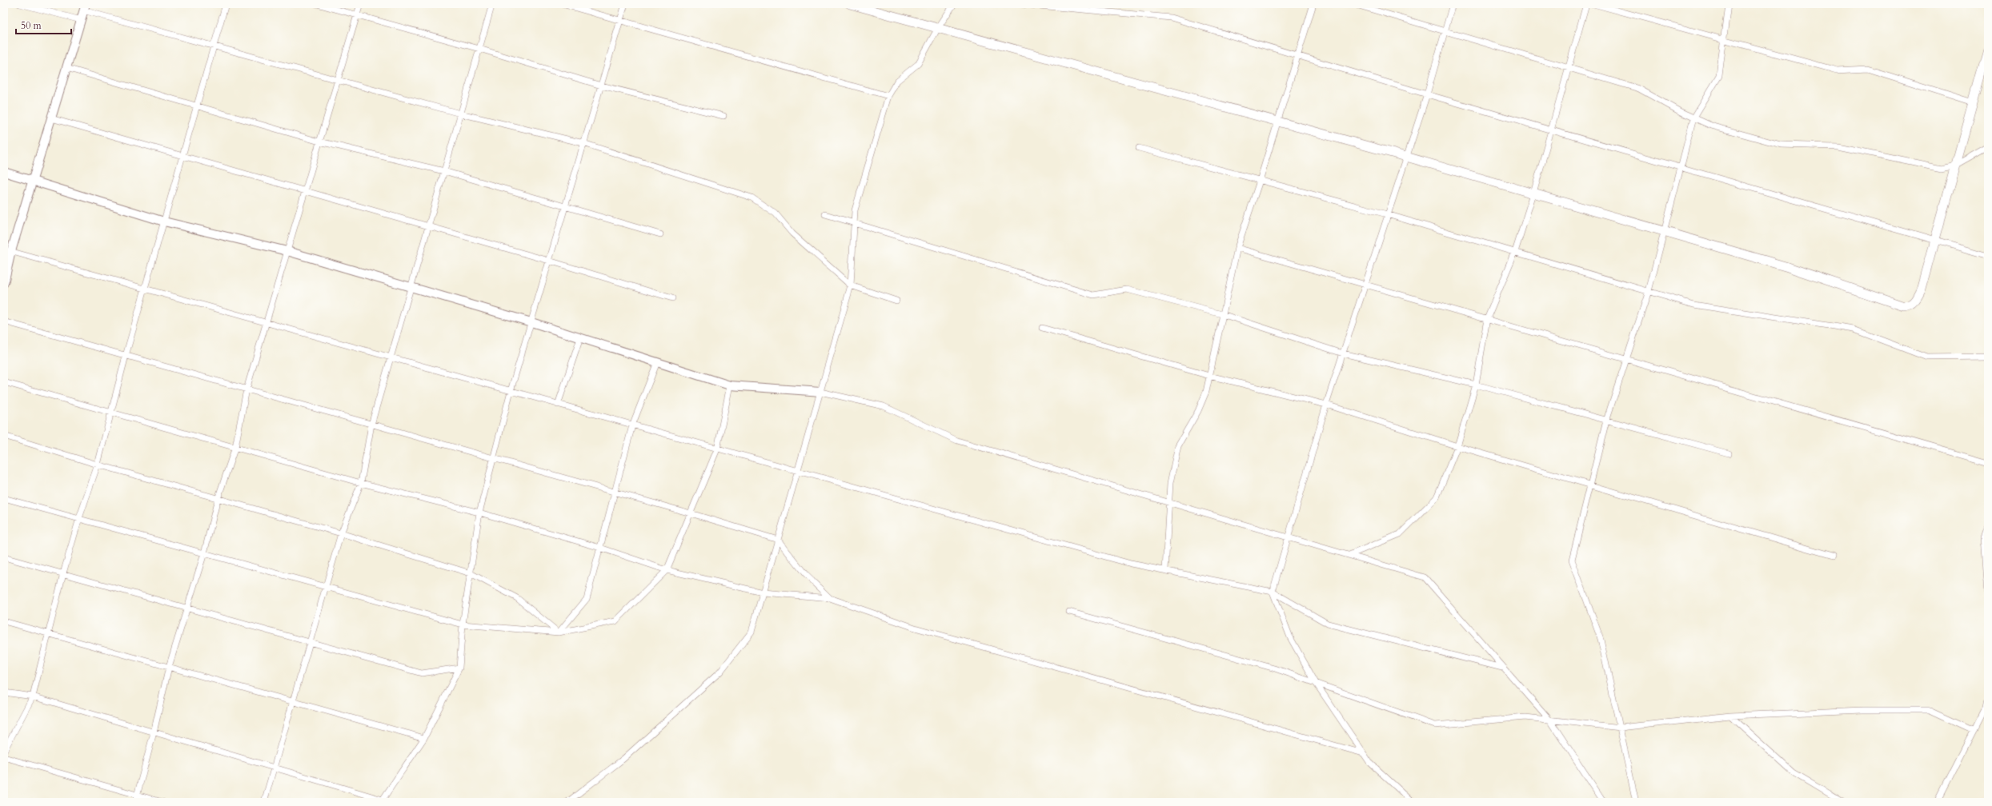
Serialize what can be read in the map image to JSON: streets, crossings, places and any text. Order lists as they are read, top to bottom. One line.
{"scale_bar":"50 m"}
